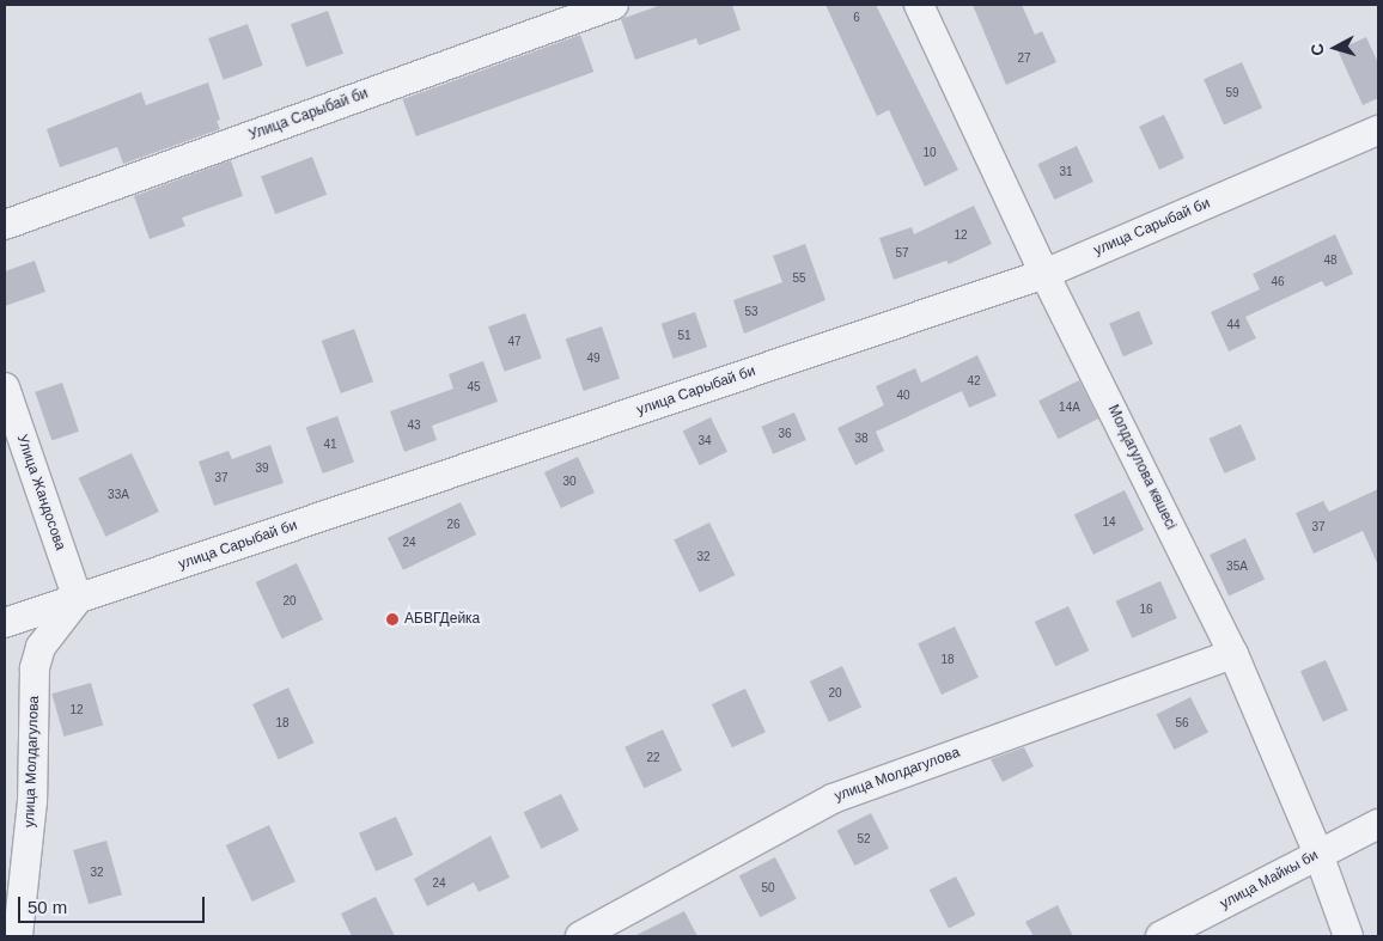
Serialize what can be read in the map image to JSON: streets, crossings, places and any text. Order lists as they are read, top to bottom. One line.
{"streets":{"street":["Улица Сарыбай би","улица Сарыбай би","Молдагулова көшесі","Улица Жандосова","улица Молдагулова","улица Майкы би"]},"crossings":[["улица Сарыбай би","Молдагулова көшесі"],["улица Сарыбай би","Улица Жандосова"],["улица Сарыбай би","улица Молдагулова"],["Молдагулова көшесі","улица Молдагулова"],["Молдагулова көшесі","улица Майкы би"],["Улица Жандосова","улица Молдагулова"]],"places":["АБВГДейка"],"house_numbers":["6","27","59","10","31","12","57","48","55","46","53","44","51","47","49","42","45","40","14А","43","36","38","34","41","39","37","30","33А","14","26","37","24","32","35А","20","16","18","20","12","18","56","22","52","32","24","50"],"scale_bar":"50 m","north":"left"}
